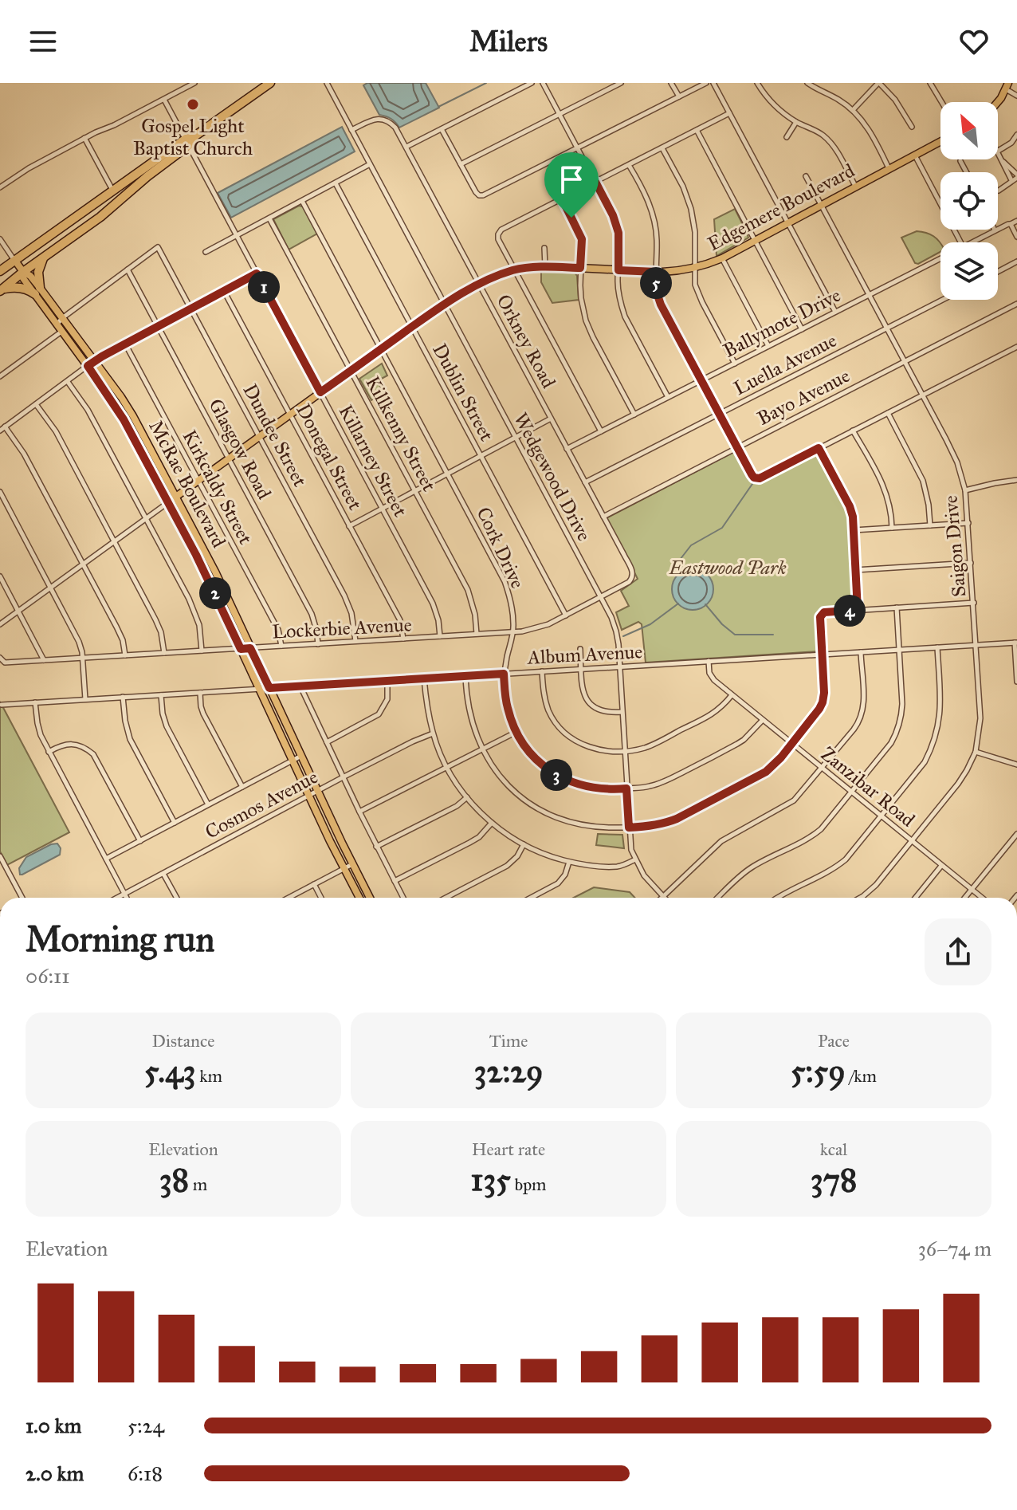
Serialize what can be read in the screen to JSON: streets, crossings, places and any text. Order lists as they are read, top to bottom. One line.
{"streets":{"main road":["Edgemere Boulevard","McRae Boulevard"],"street":["Ballymote Drive","Orkney Road","Luella Avenue","Dublin Street","Bayo Avenue","Killkenny Street","Dundee Street","Glasgow Road","Donegal Street","Killarney Street","Wedgewood Drive","Kirkcaldy Street","Saigon Drive","Cork Drive","Lockerbie Avenue","Album Avenue","Zanzibar Road","Cosmos Avenue"]},"crossings":[["Edgemere Boulevard","Orkney Road"],["Edgemere Boulevard","Dublin Street"],["Edgemere Boulevard","Killkenny Street"],["Edgemere Boulevard","Dundee Street"],["Edgemere Boulevard","Glasgow Road"],["Edgemere Boulevard","Donegal Street"],["Edgemere Boulevard","Killarney Street"],["Edgemere Boulevard","Wedgewood Drive"],["Edgemere Boulevard","McRae Boulevard"],["Edgemere Boulevard","Kirkcaldy Street"],["Edgemere Boulevard","Saigon Drive"],["Edgemere Boulevard","Cork Drive"],["Ballymote Drive","Orkney Road"],["Ballymote Drive","Saigon Drive"],["Orkney Road","Luella Avenue"],["Orkney Road","Bayo Avenue"],["Orkney Road","Wedgewood Drive"],["Orkney Road","Lockerbie Avenue"],["Luella Avenue","Saigon Drive"],["Dublin Street","Lockerbie Avenue"],["Bayo Avenue","Saigon Drive"],["Killkenny Street","Lockerbie Avenue"],["Dundee Street","Glasgow Road"],["Dundee Street","Lockerbie Avenue"],["Glasgow Road","Lockerbie Avenue"],["Donegal Street","Lockerbie Avenue"],["Killarney Street","Lockerbie Avenue"],["Wedgewood Drive","Cork Drive"],["Wedgewood Drive","Lockerbie Avenue"],["Wedgewood Drive","Album Avenue"],["McRae Boulevard","Lockerbie Avenue"],["McRae Boulevard","Album Avenue"],["McRae Boulevard","Cosmos Avenue"],["Kirkcaldy Street","Lockerbie Avenue"],["Saigon Drive","Album Avenue"],["Saigon Drive","Zanzibar Road"],["Cork Drive","Lockerbie Avenue"],["Cork Drive","Album Avenue"],["Cork Drive","Zanzibar Road"],["Album Avenue","Zanzibar Road"]],"parks":["Eastwood Park"],"places":["Gospel Light Baptist Church"],"north":"top left","page":{"header":"Milers","pins":["5","1","2","4","3"],"heading":["Morning run","06:11"],"stats":[["Distance","5.43 km"],["Time","32:29"],["Pace","5:59 /km"],["Elevation","38 m"],["Heart rate","135 bpm"],["kcal","378"]],"chart":["Elevation","36–74 m"],"list":[{"name":"1.0 km","note":"5:24"},{"name":"2.0 km","note":"6:18"}]}}
